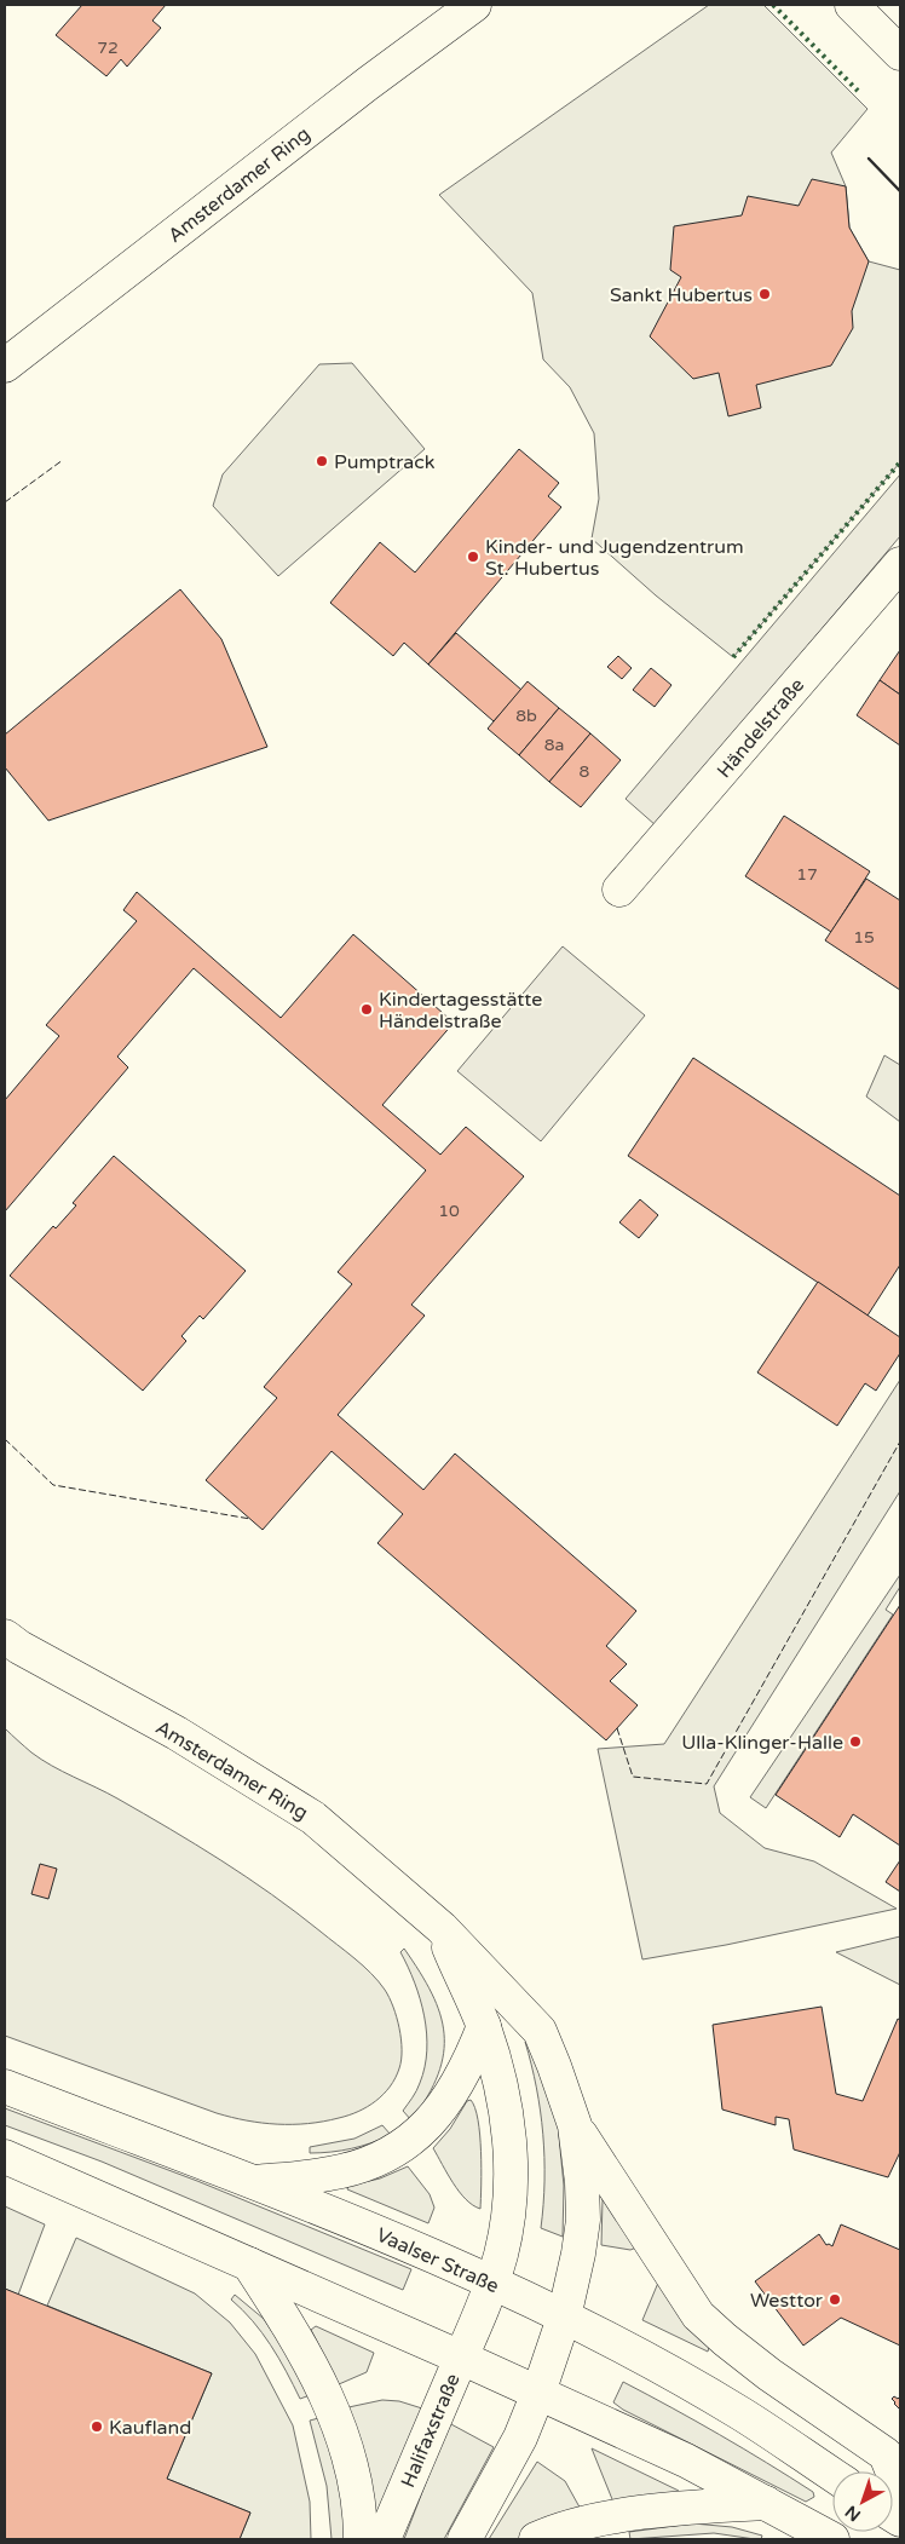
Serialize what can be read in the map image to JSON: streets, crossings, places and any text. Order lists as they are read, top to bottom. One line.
{"streets":{"main road":["Amsterdamer Ring","Händelstraße","Vaalser Straße","Halifaxstraße"]},"crossings":[["Amsterdamer Ring","Vaalser Straße"],["Amsterdamer Ring","Halifaxstraße"]],"places":["Sankt Hubertus","Pumptrack","Kinder- und Jugendzentrum St. Hubertus","Kindertagesstätte Händelstraße","Ulla-Klinger-Halle","Westtor","Kaufland"],"house_numbers":["72","8b","8a","8","17","15","10"],"north":"bottom left"}
